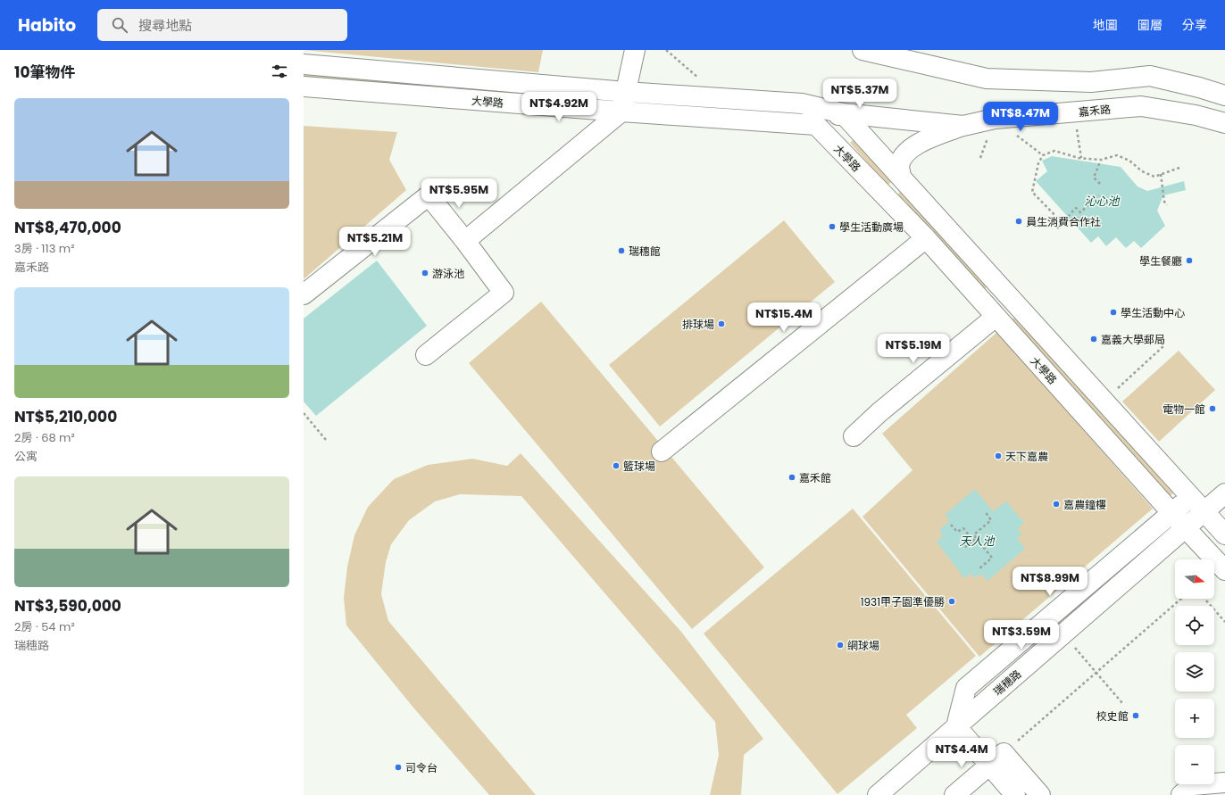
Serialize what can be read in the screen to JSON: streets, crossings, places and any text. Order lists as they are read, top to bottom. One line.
{"streets":{"street":["大學路","嘉禾路","瑞穗路"]},"crossings":[["大學路","嘉禾路"],["大學路","瑞穗路"]],"water":["沁心池","天人池"],"places":["員生消費合作社","學生活動廣場","瑞穗館","學生餐廳","游泳池","學生活動中心","排球場","嘉義大學郵局","電物一館","天下嘉農","籃球場","嘉禾館","嘉農鐘樓","1931甲子園準優勝","網球場","校史館","司令台"],"north":"right","page":{"header":"Habito","search":"搜尋地點","nav":["地圖","圖層","分享"],"heading":"10筆物件","price":["NT$5.37M","NT$4.92M","NT$8.47M","NT$5.95M","NT$5.21M","NT$15.4M","NT$5.19M","NT$8.99M","NT$3.59M","NT$4.4M"],"list":[{"name":"NT$8,470,000","note":"3房 · 113 m² · 嘉禾路"},{"name":"NT$5,210,000","note":"2房 · 68 m² · 公寓"},{"name":"NT$3,590,000","note":"2房 · 54 m² · 瑞穗路"}],"map_buttons":["+","−"]}}
